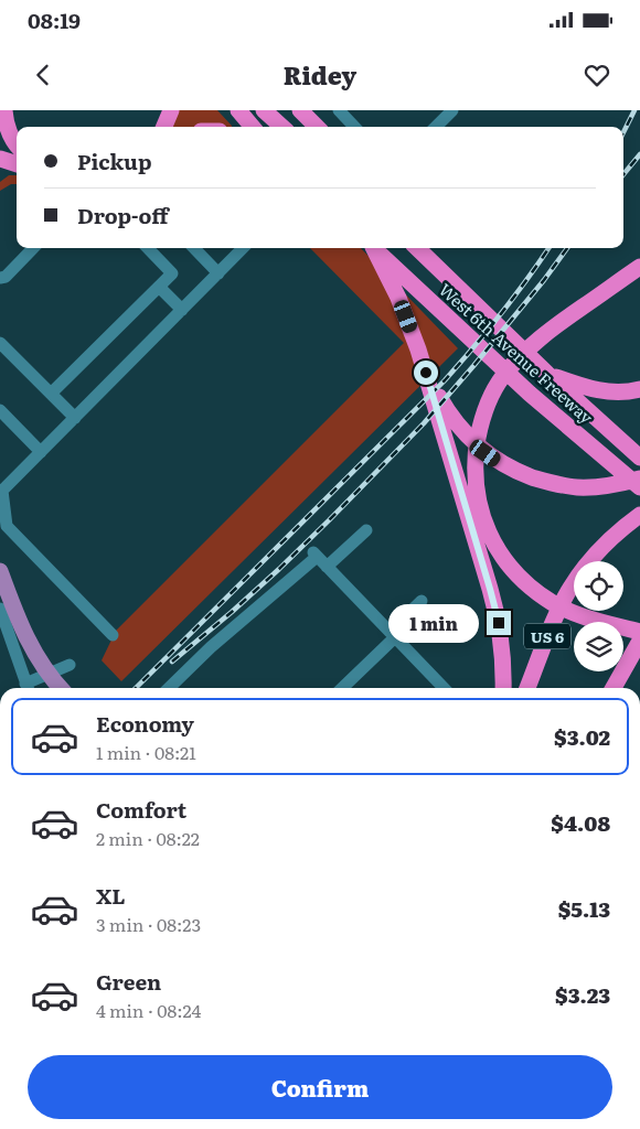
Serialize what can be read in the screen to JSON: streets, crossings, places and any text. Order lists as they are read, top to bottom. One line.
{"streets":{"highway":["West 6th Avenue Freeway","US 6"]},"page":{"status":"08:19","header":"Ridey","banner":["Pickup","Drop-off"],"bubble":"1 min","list":[{"name":"Economy","note":"1 min · 08:21","value":"$3.02"},{"name":"Comfort","note":"2 min · 08:22","value":"$4.08"},{"name":"XL","note":"3 min · 08:23","value":"$5.13"},{"name":"Green","note":"4 min · 08:24","value":"$3.23"}],"buttons":"Confirm"}}
